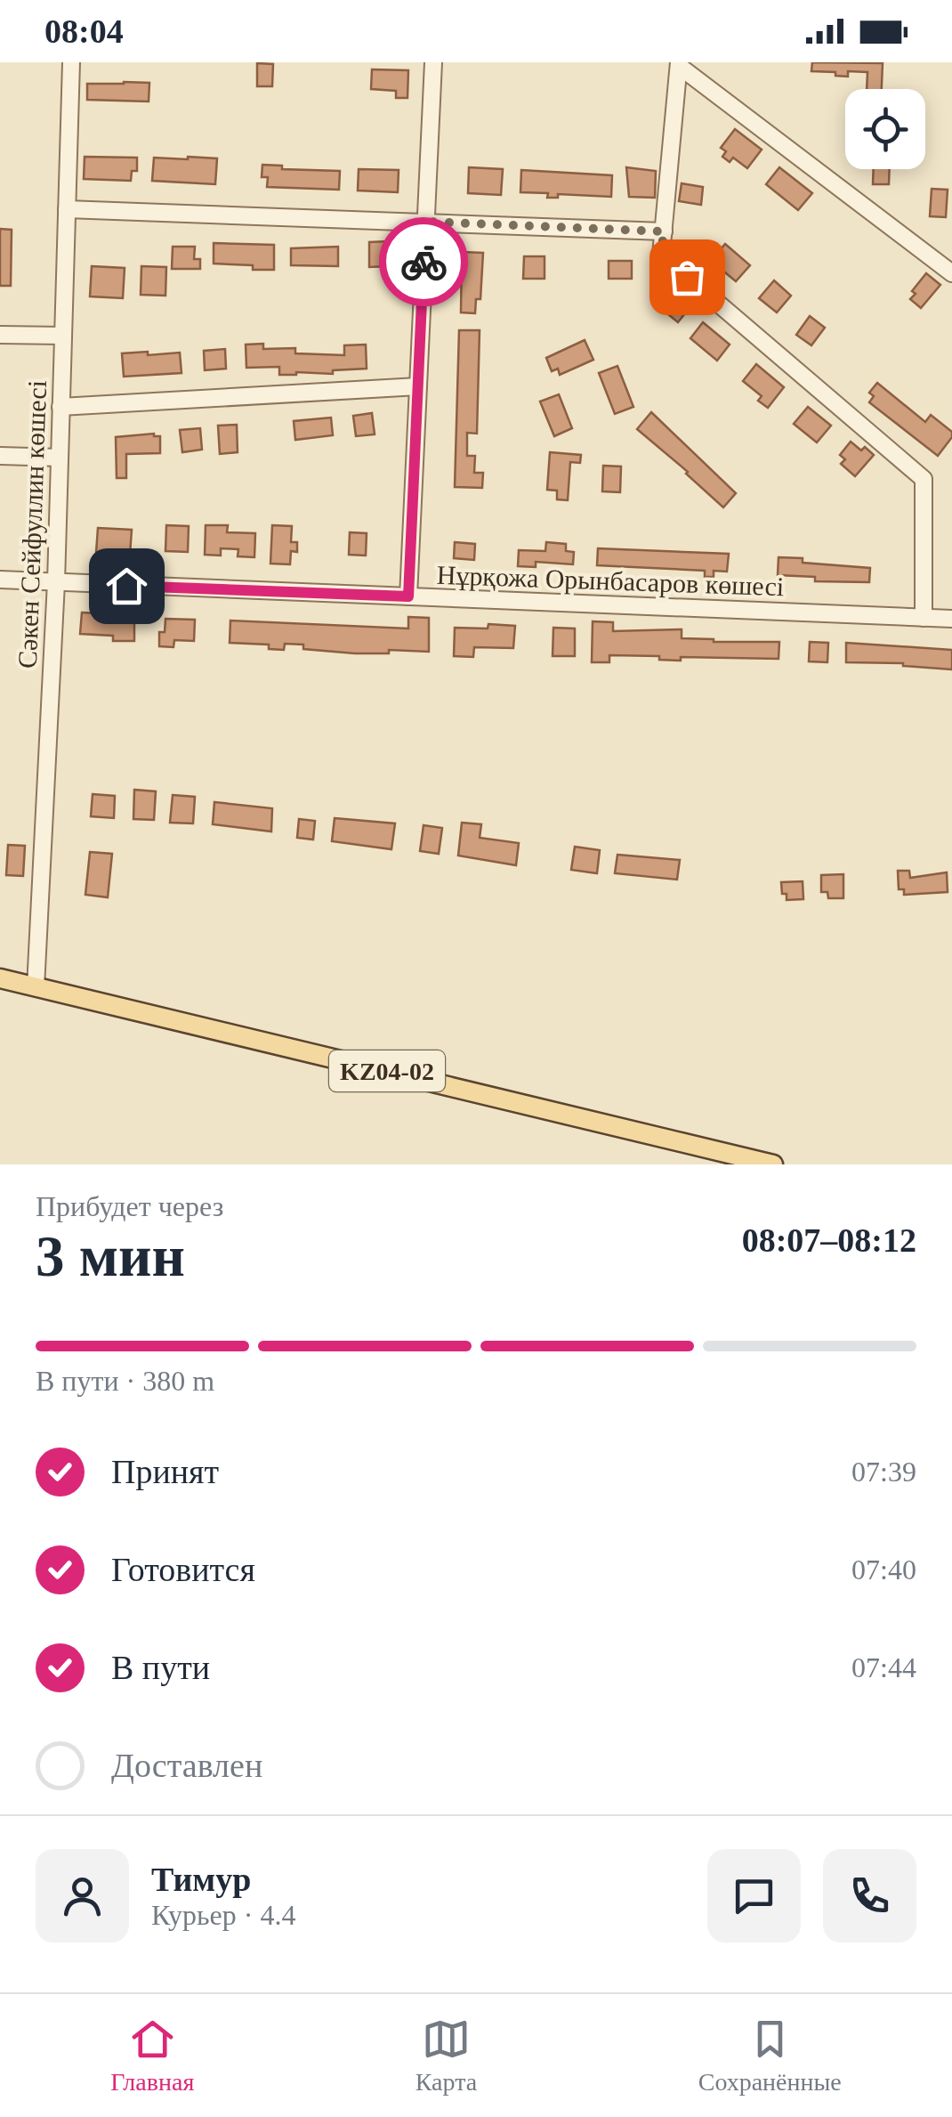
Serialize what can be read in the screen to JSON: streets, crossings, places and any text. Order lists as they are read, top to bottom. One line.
{"streets":{"main road":["KZ04-02"],"street":["Сәкен Сейфуллин көшесі","Нұрқожа Орынбасаров көшесі"]},"crossings":[["Сәкен Сейфуллин көшесі","Нұрқожа Орынбасаров көшесі"],["Сәкен Сейфуллин көшесі","KZ04-02"]],"page":{"status":"08:04","heading":["3 мин","Прибудет через","08:07–08:12"],"panel":["Тимур","Курьер · 4.4"],"bar":"В пути · 380 m","list":[["Принят","07:39"],["Готовится","07:40"],["В пути","07:44"],"Доставлен"],"tabs":["Главная","Карта","Сохранённые"]}}
